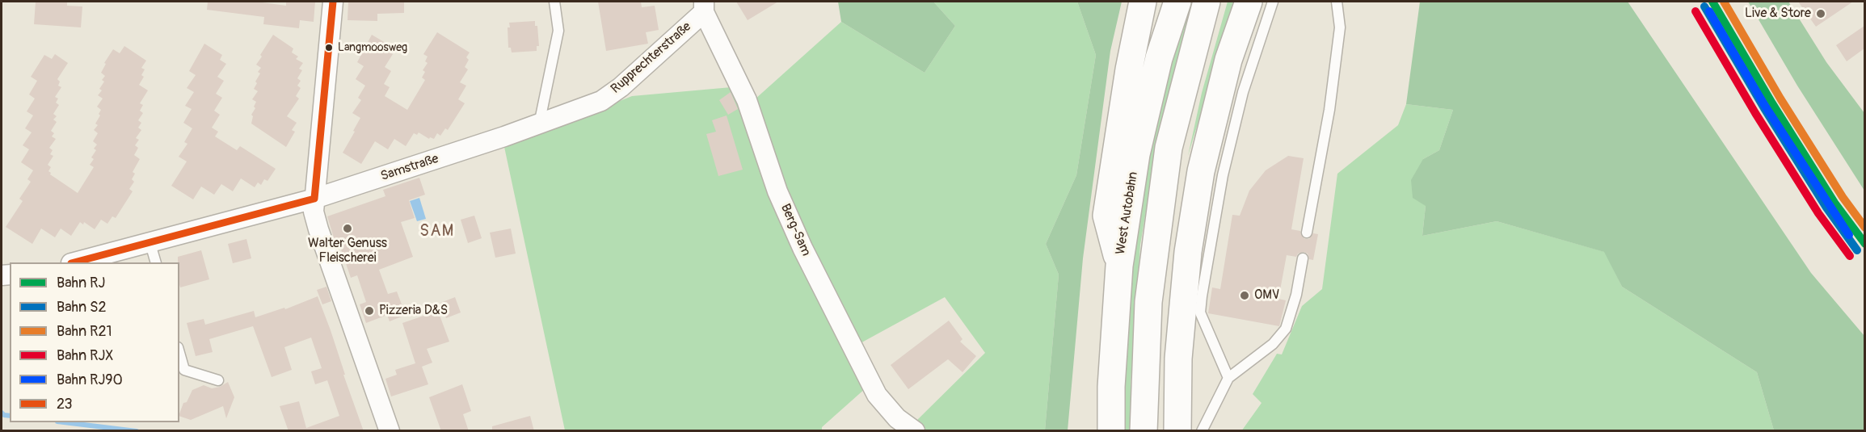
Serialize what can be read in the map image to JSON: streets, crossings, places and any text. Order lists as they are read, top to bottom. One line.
{"streets":{"highway":["West Autobahn"],"street":["Rupprechterstraße","Samstraße","Berg-Sam"]},"crossings":[["Rupprechterstraße","Samstraße"],["Rupprechterstraße","Berg-Sam"]],"districts":["SAM"],"places":["Live & Store","Langmoosweg","Walter Genuss Fleischerei","OMV","Pizzeria D&S"],"lines":["rail line RJ","rail line R21","transit line 23","rail line S2","rail line RJX","rail line RJ90"],"legend":["Bahn RJ","Bahn S2","Bahn R21","Bahn RJX","Bahn RJ90","23"]}
